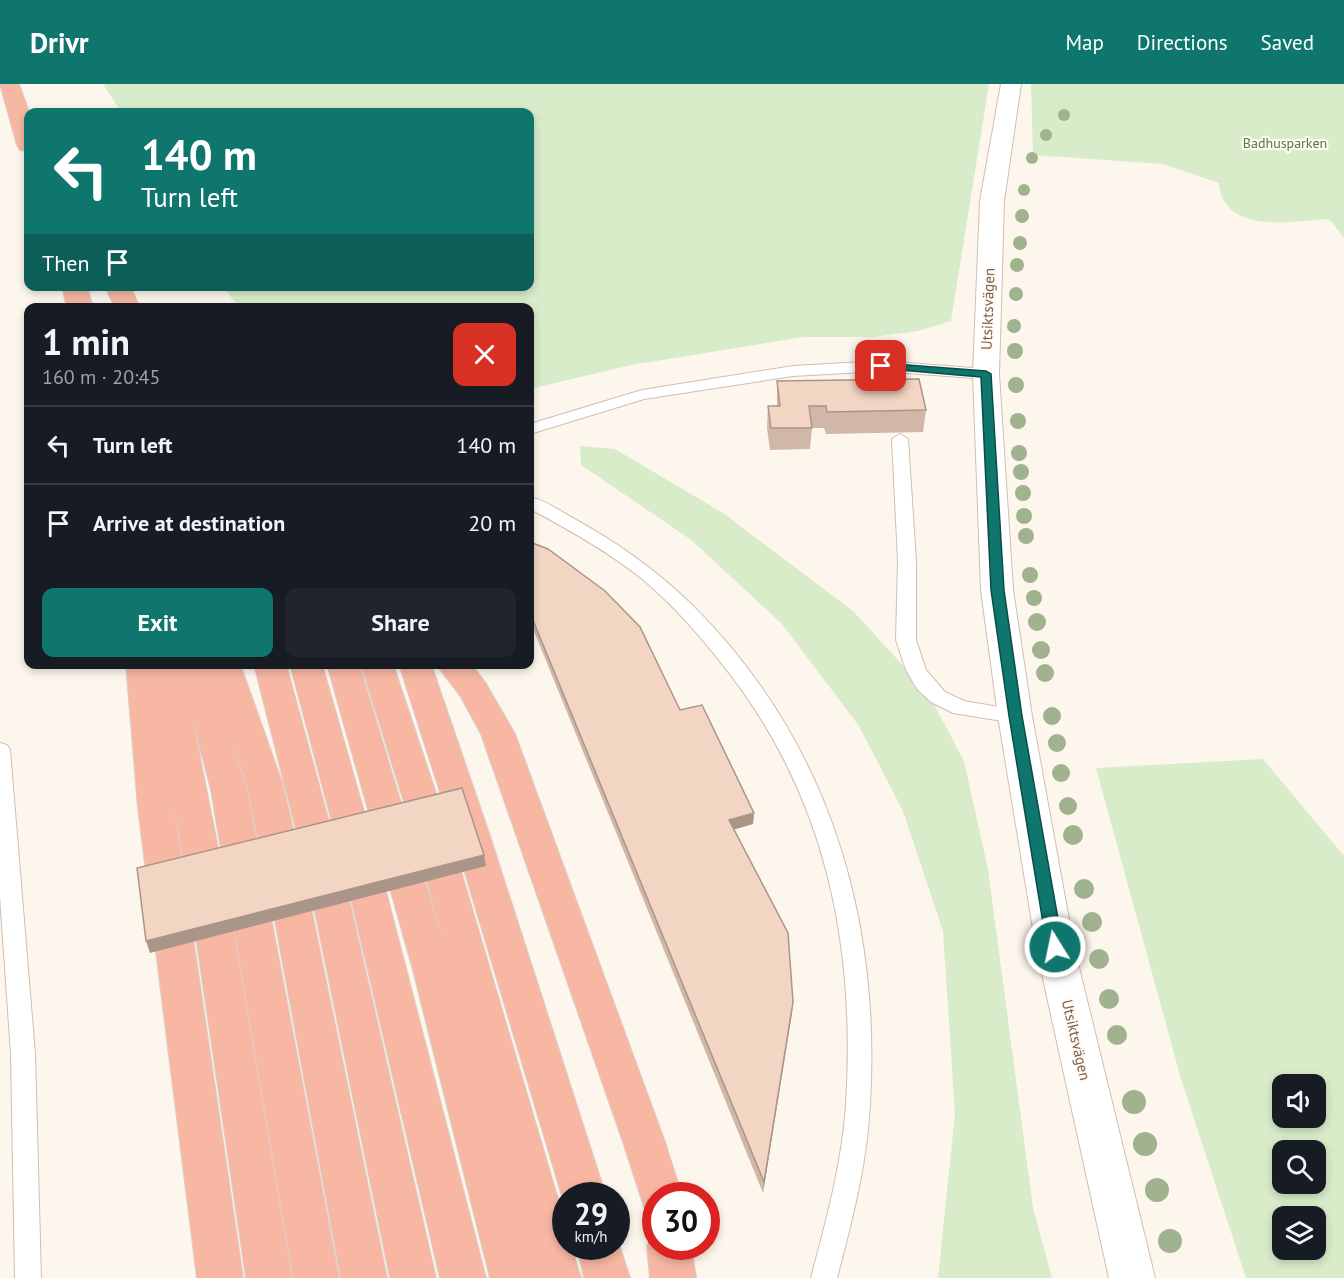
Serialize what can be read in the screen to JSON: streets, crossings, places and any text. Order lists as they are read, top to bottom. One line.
{"streets":{"street":["Utsiktsvägen"]},"parks":["Badhusparken"],"page":{"header":"Drivr","nav":["Map","Directions","Saved"],"turn":["140 m","Turn left"],"then":"Then","heading":["1 min","160 m · 20:45"],"list":[{"name":"Turn left","value":"140 m"},{"name":"Arrive at destination","value":"20 m"}],"buttons":["Exit","Share"],"speed":"29 km/h","limit":"30"}}
